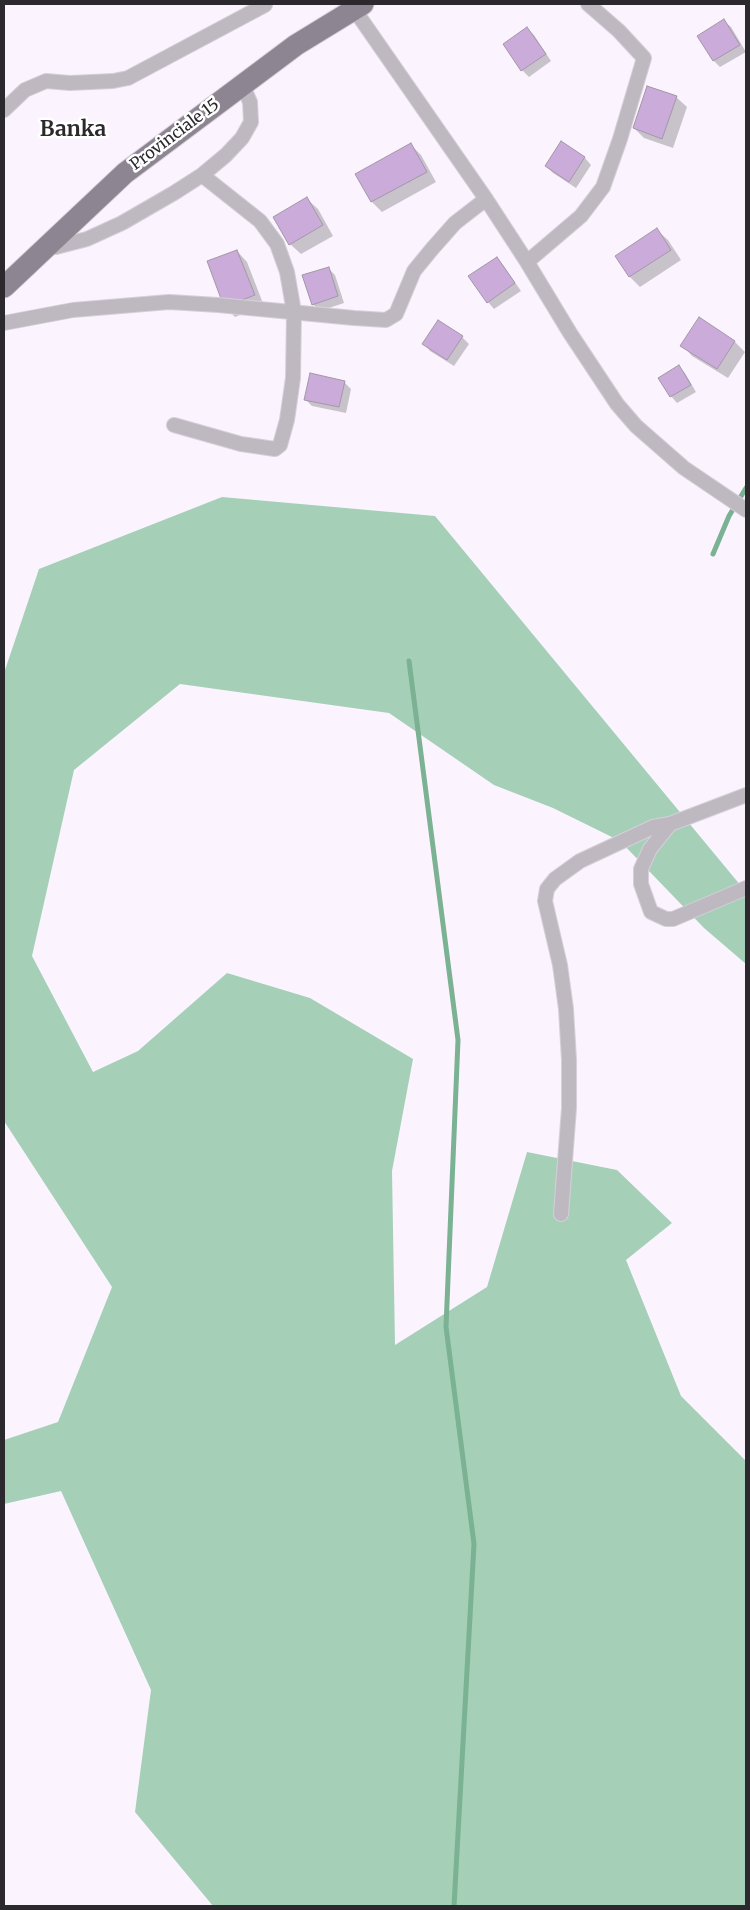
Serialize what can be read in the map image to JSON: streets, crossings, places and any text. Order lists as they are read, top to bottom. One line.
{"streets":{"main road":["Provinciale 15"]},"districts":["Banka"]}
